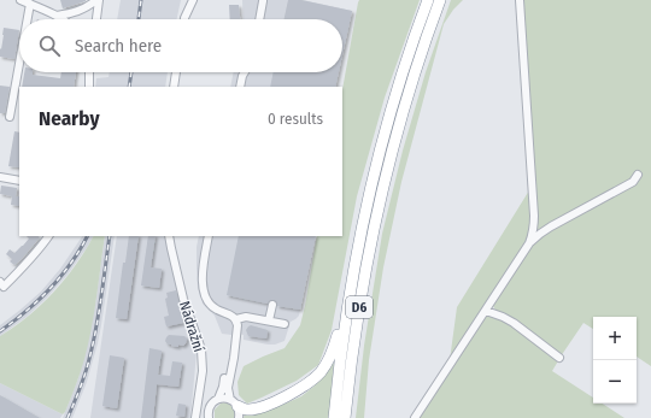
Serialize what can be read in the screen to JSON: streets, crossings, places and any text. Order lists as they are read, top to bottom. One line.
{"streets":{"highway":["D6"],"street":["Nádražní"]},"page":{"search":"Search here","heading":["Nearby","0 results"],"map_buttons":["+","−"]}}
